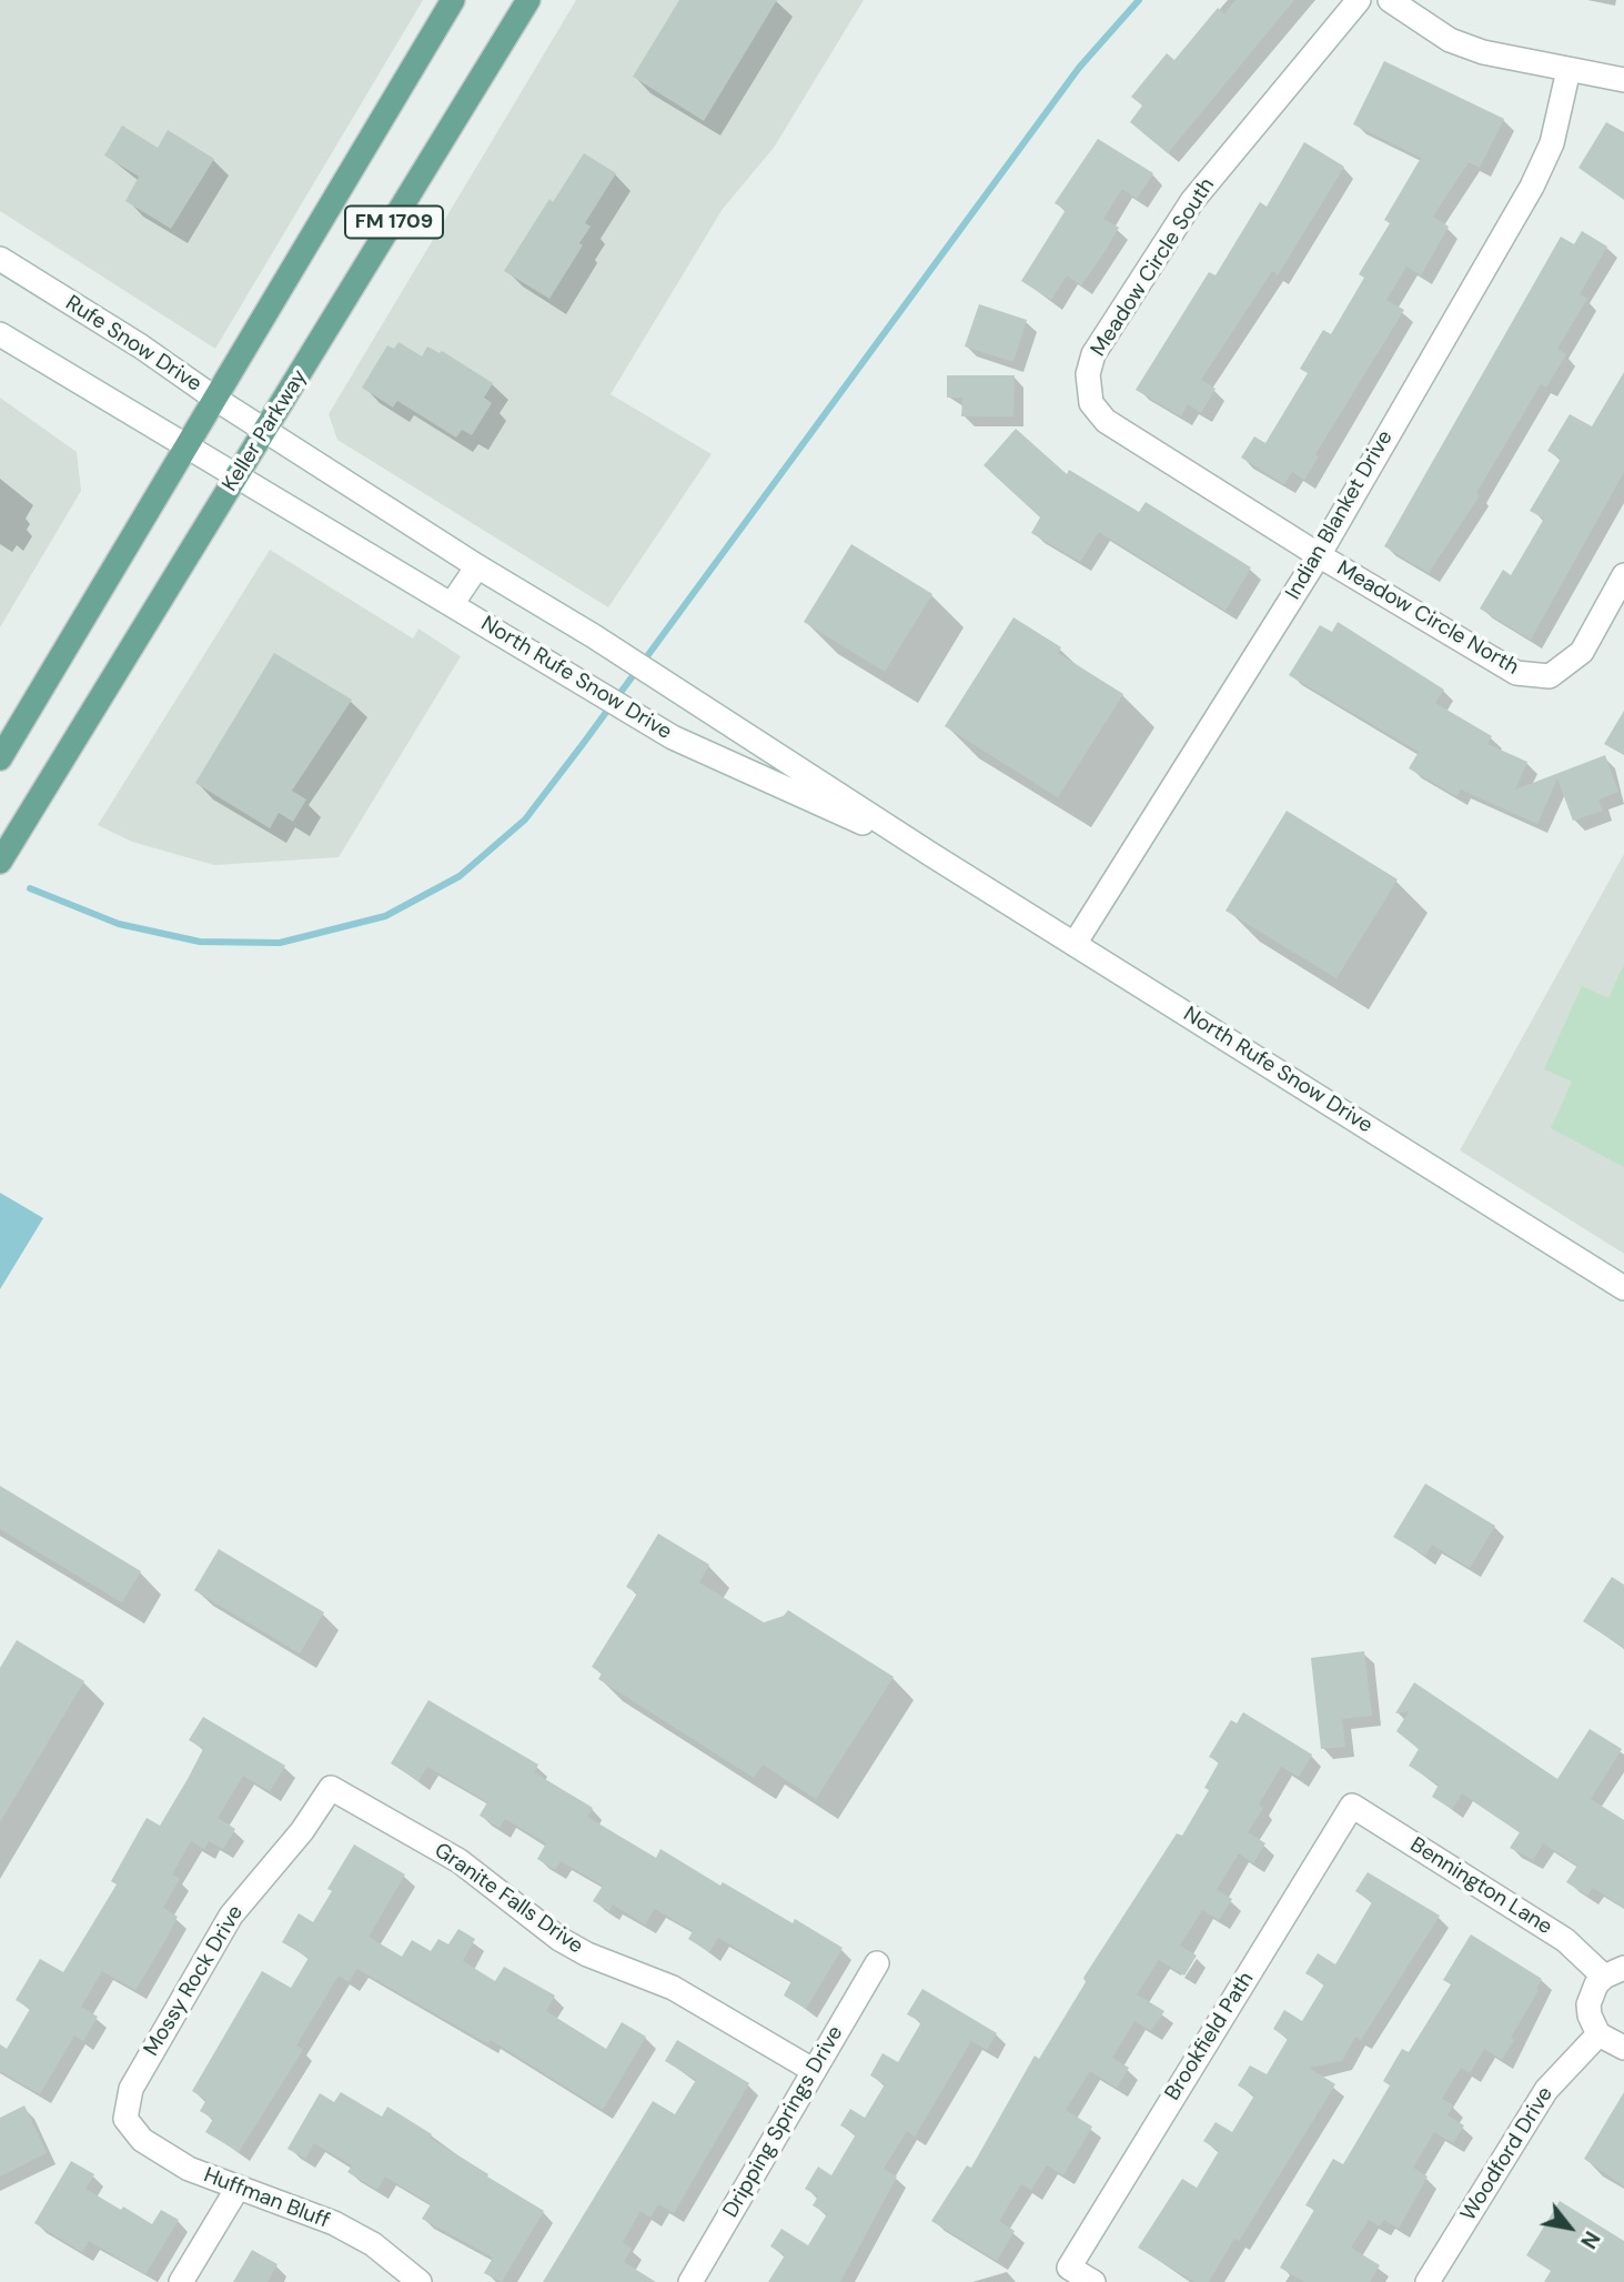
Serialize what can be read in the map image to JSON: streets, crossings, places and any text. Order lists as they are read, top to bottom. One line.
{"streets":{"main road":["FM 1709","Keller Parkway"],"street":["Meadow Circle South","Rufe Snow Drive","Indian Blanket Drive","Meadow Circle North","North Rufe Snow Drive","Bennington Lane","Granite Falls Drive","Mossy Rock Drive","Brookfield Path","Dripping Springs Drive","Woodford Drive","Huffman Bluff"]},"crossings":[["FM 1709","Rufe Snow Drive"],["Meadow Circle South","Indian Blanket Drive"],["Meadow Circle South","Meadow Circle North"],["Rufe Snow Drive","Keller Parkway"],["Rufe Snow Drive","North Rufe Snow Drive"],["Keller Parkway","North Rufe Snow Drive"],["Indian Blanket Drive","Meadow Circle North"],["Indian Blanket Drive","North Rufe Snow Drive"],["Bennington Lane","Brookfield Path"],["Granite Falls Drive","Mossy Rock Drive"],["Granite Falls Drive","Dripping Springs Drive"],["Mossy Rock Drive","Huffman Bluff"]],"north":"bottom right"}
